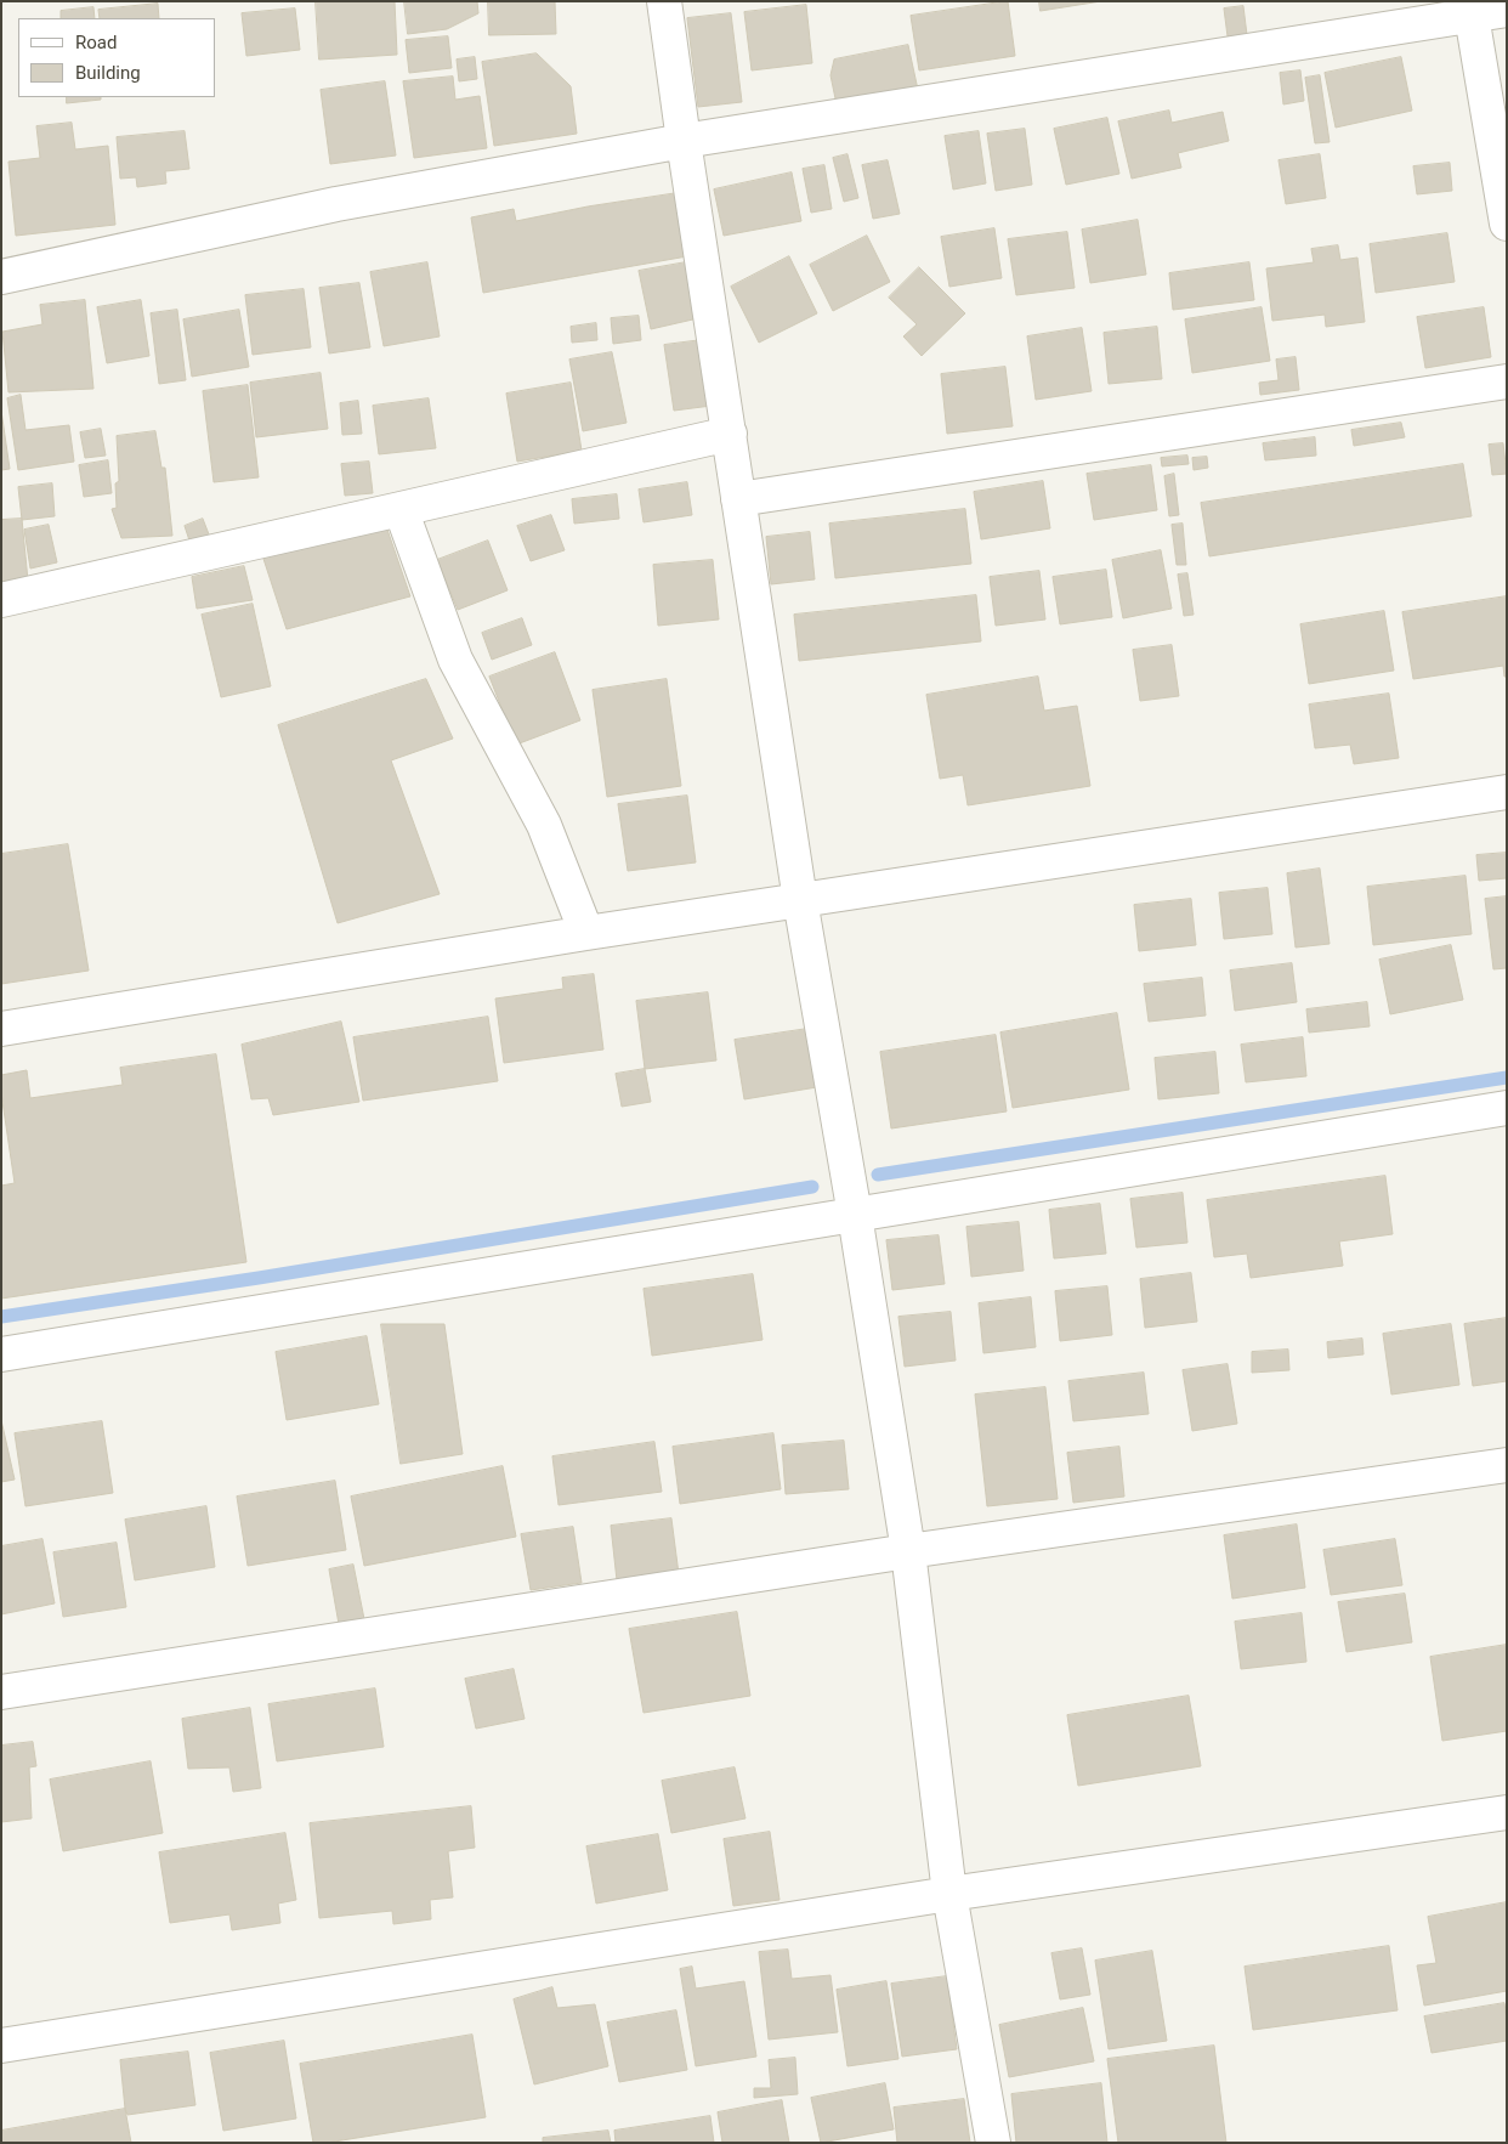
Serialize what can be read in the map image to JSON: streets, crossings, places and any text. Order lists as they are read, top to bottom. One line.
{"legend":["Road","Building"]}
